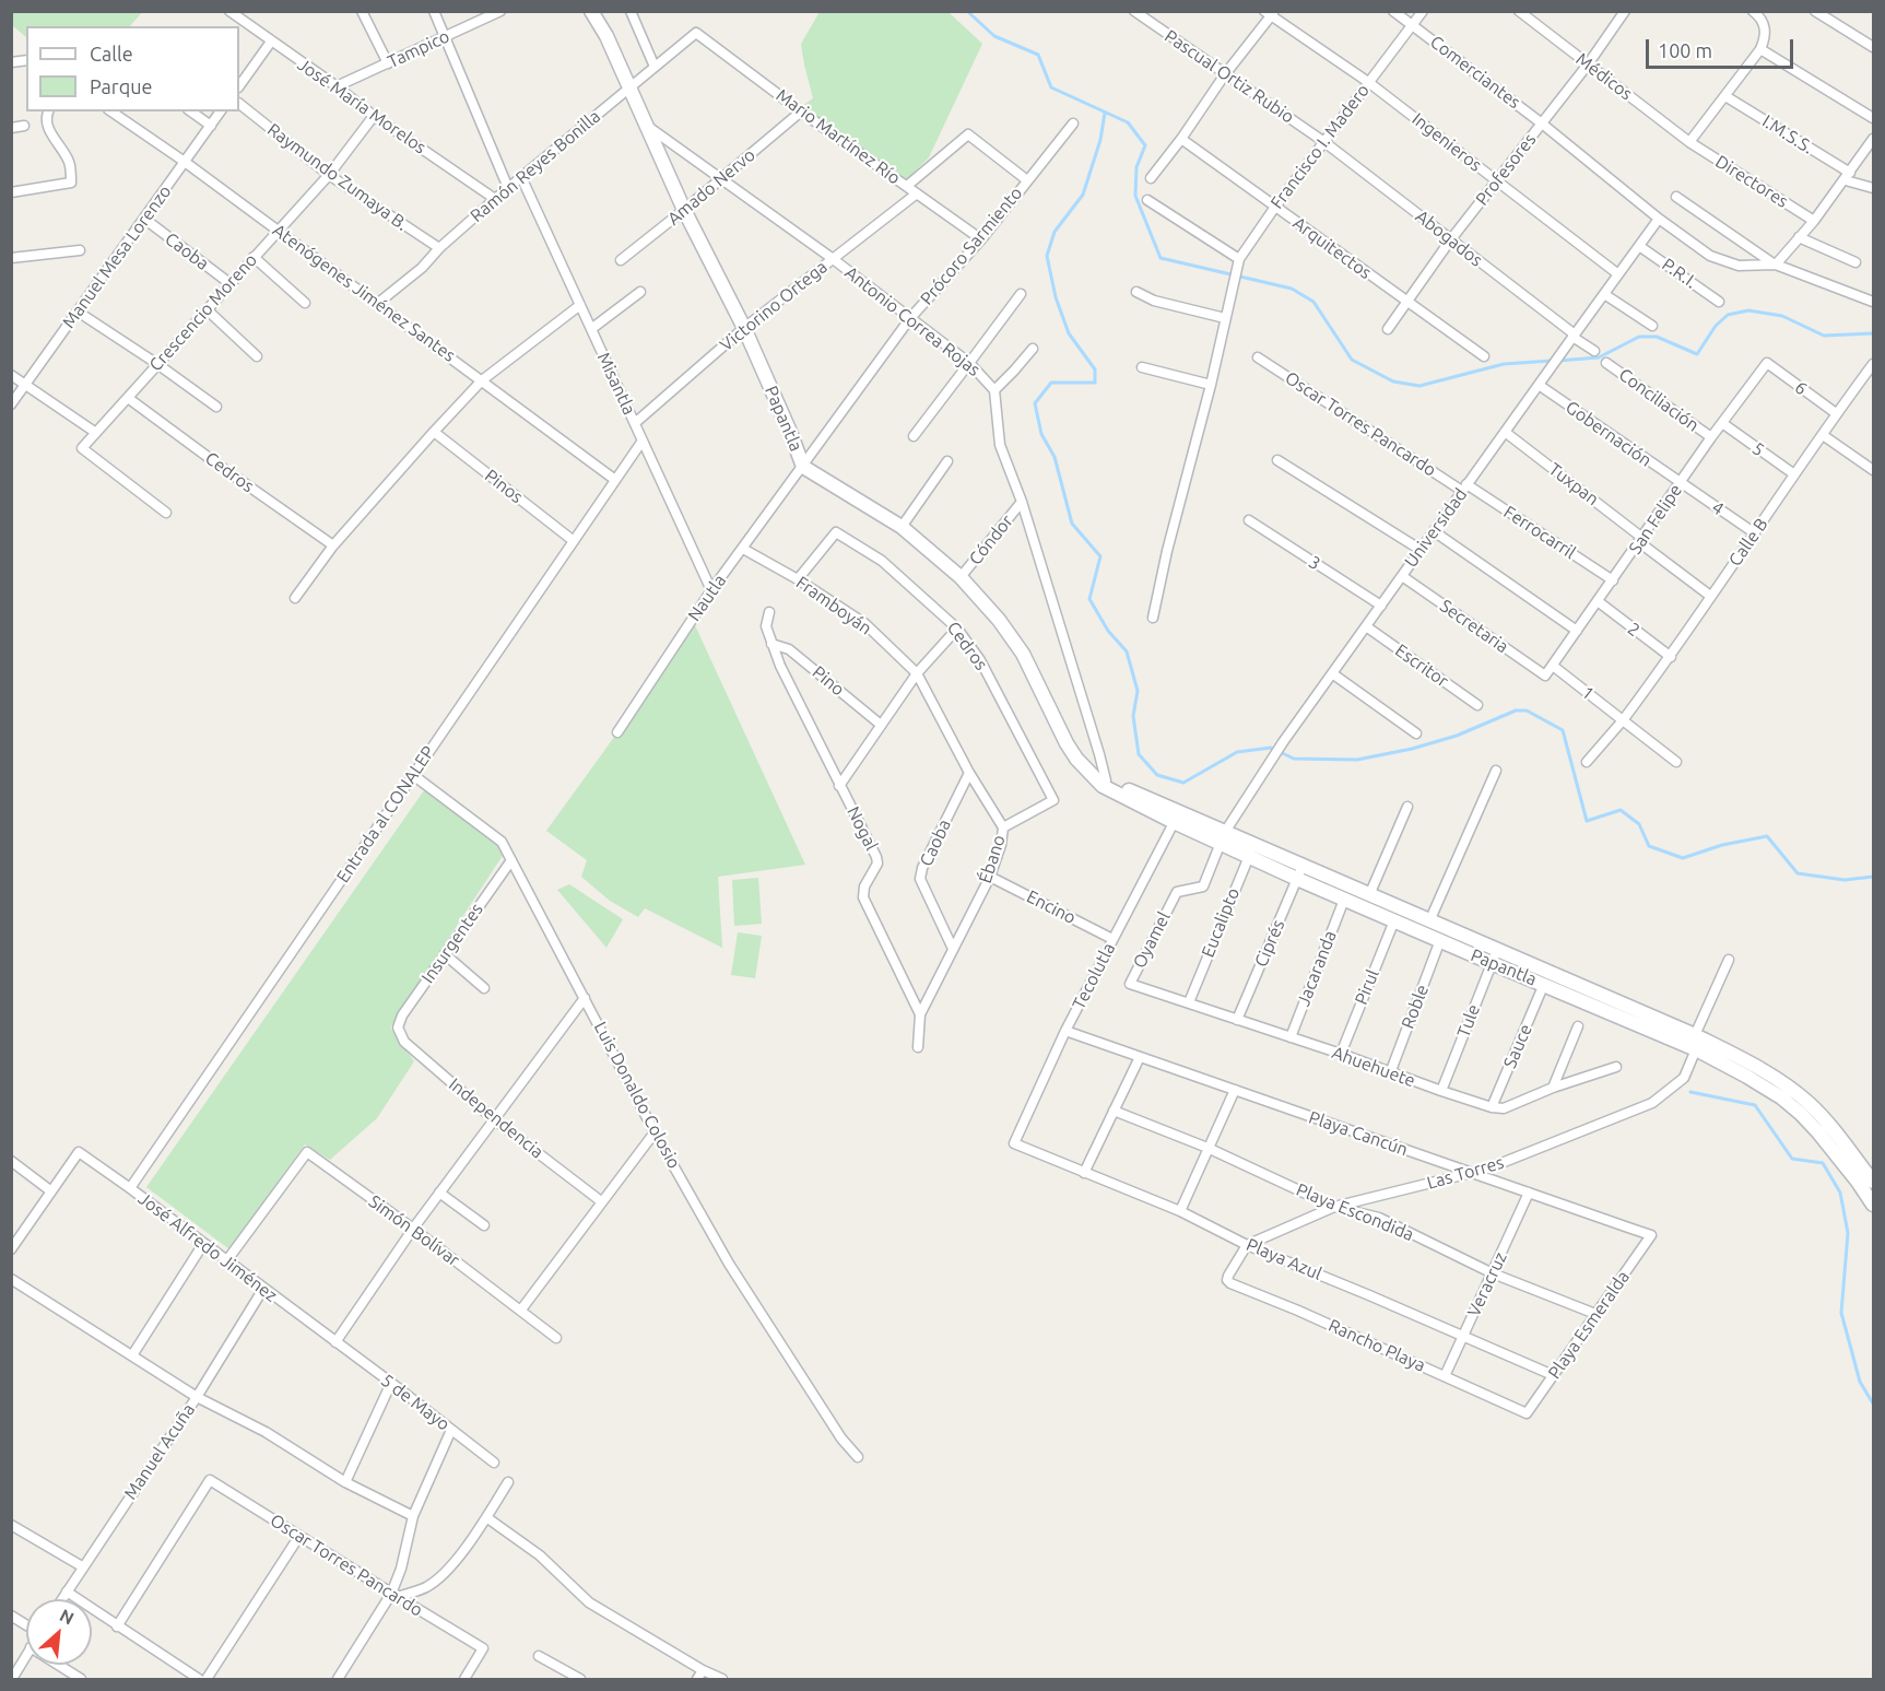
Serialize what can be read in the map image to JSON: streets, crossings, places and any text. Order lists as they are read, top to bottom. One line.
{"streets":{"street":["Tampico","Comerciantes","Pascual Ortiz Rubio","Médicos","José María Morelos","I.M.S.S.","Mario Martínez Río","Ingenieros","Francisco I. Madero","Ramón Reyes Bonilla","Profesores","Raymundo Zumaya B.","Directores","Amado Nervo","Abogados","Prócoro Sarmiento","Arquitectos","Caoba","Manuel Mesa Lorenzo","P.R.I.","Atenógenes Jiménez Santes","Victorino Ortega","Crescencio Moreno","Antonio Correa Rojas","Misantla","6","Conciliación","Papantla","Oscar Torres Pancardo","Gobernación","5","Cedros","Tuxpan","Pinos","4","San Felipe","Universidad","Ferrocarril","Cóndor","Calle B","3","Nautla","Framboyán","Secretaria","2","Escritor","Pino","1","Entrada al CONALEP","Nogal","Ébano","Encino","Eucalipto","Oyamel","Insurgentes","Ciprés","Jacaranda","Tecolutla","Pirul","Roble","Tule","Sauce","Ahuehuete","Luis Donaldo Colosio","Independencia","Playa Cancún","Las Torres","Playa Escondida","Simón Bolívar","José Alfredo Jiménez","Playa Azul","Veracruz","Playa Esmeralda","Rancho Playa","5 de Mayo","Manuel Acuña"]},"crossings":[["Tampico","José María Morelos"],["Comerciantes","Francisco I. Madero"],["Comerciantes","Profesores"],["Comerciantes","Universidad"],["Pascual Ortiz Rubio","Francisco I. Madero"],["Pascual Ortiz Rubio","Abogados"],["Médicos","Profesores"],["Médicos","Directores"],["José María Morelos","Ramón Reyes Bonilla"],["José María Morelos","Crescencio Moreno"],["Mario Martínez Río","Ramón Reyes Bonilla"],["Mario Martínez Río","Amado Nervo"],["Mario Martínez Río","Prócoro Sarmiento"],["Mario Martínez Río","Victorino Ortega"],["Ingenieros","Francisco I. Madero"],["Ingenieros","Profesores"],["Ingenieros","Universidad"],["Francisco I. Madero","Abogados"],["Francisco I. Madero","Arquitectos"],["Ramón Reyes Bonilla","Raymundo Zumaya B."],["Ramón Reyes Bonilla","Atenógenes Jiménez Santes"],["Ramón Reyes Bonilla","Misantla"],["Ramón Reyes Bonilla","Papantla"],["Profesores","Abogados"],["Profesores","Arquitectos"],["Raymundo Zumaya B.","Crescencio Moreno"],["Amado Nervo","Antonio Correa Rojas"],["Amado Nervo","Papantla"],["Abogados","Universidad"],["Prócoro Sarmiento","Antonio Correa Rojas"],["Prócoro Sarmiento","Papantla"],["Prócoro Sarmiento","Nautla"],["Caoba","Manuel Mesa Lorenzo"],["Caoba","Crescencio Moreno"],["Caoba","Ébano"],["Manuel Mesa Lorenzo","Atenógenes Jiménez Santes"],["P.R.I.","Universidad"],["Atenógenes Jiménez Santes","Crescencio Moreno"],["Atenógenes Jiménez Santes","Entrada al CONALEP"],["Victorino Ortega","Antonio Correa Rojas"],["Victorino Ortega","Misantla"],["Victorino Ortega","Papantla"],["Crescencio Moreno","Cedros"],["Antonio Correa Rojas","Papantla"],["Antonio Correa Rojas","Cóndor"],["Misantla","Nautla"],["Misantla","Entrada al CONALEP"],["6","San Felipe"],["6","Calle B"],["Conciliación","San Felipe"],["Papantla","Universidad"],["Papantla","Cóndor"],["Papantla","Nautla"],["Papantla","Eucalipto"],["Papantla","Oyamel"],["Papantla","Ciprés"],["Papantla","Jacaranda"],["Papantla","Tecolutla"],["Papantla","Pirul"],["Papantla","Roble"],["Papantla","Tule"],["Papantla","Sauce"],["Papantla","Las Torres"],["Oscar Torres Pancardo","Universidad"],["Oscar Torres Pancardo","Ferrocarril"],["Gobernación","4"],["Gobernación","San Felipe"],["Gobernación","Universidad"],["5","San Felipe"],["5","Calle B"],["Cedros","Framboyán"],["Cedros","Ébano"],["Tuxpan","San Felipe"],["Tuxpan","Universidad"],["Pinos","Entrada al CONALEP"],["4","San Felipe"],["4","Calle B"],["San Felipe","Ferrocarril"],["San Felipe","Secretaria"],["San Felipe","2"],["San Felipe","1"],["Universidad","Ferrocarril"],["Universidad","3"],["Universidad","Secretaria"],["Universidad","Escritor"],["Universidad","Oyamel"],["Calle B","2"],["Calle B","1"],["Nautla","Framboyán"],["Framboyán","Ébano"],["Pino","Nogal"],["Entrada al CONALEP","Luis Donaldo Colosio"],["Entrada al CONALEP","José Alfredo Jiménez"],["Nogal","Ébano"],["Ébano","Encino"],["Encino","Tecolutla"],["Eucalipto","Ahuehuete"],["Oyamel","Ahuehuete"],["Insurgentes","Luis Donaldo Colosio"],["Insurgentes","Independencia"],["Ciprés","Ahuehuete"],["Jacaranda","Ahuehuete"],["Tecolutla","Playa Cancún"],["Tecolutla","Playa Azul"],["Pirul","Ahuehuete"],["Roble","Ahuehuete"],["Tule","Ahuehuete"],["Sauce","Ahuehuete"],["Playa Cancún","Las Torres"],["Playa Cancún","Veracruz"],["Playa Cancún","Playa Esmeralda"],["Las Torres","Playa Escondida"],["Las Torres","Playa Azul"],["Las Torres","Rancho Playa"],["Playa Escondida","Veracruz"],["Playa Escondida","Playa Esmeralda"],["Simón Bolívar","José Alfredo Jiménez"],["José Alfredo Jiménez","5 de Mayo"],["José Alfredo Jiménez","Manuel Acuña"],["Playa Azul","Veracruz"],["Playa Azul","Playa Esmeralda"],["Playa Azul","Rancho Playa"],["Veracruz","Rancho Playa"],["Playa Esmeralda","Rancho Playa"]],"legend":["Calle","Parque"],"scale_bar":"100 m","north":"top right"}
